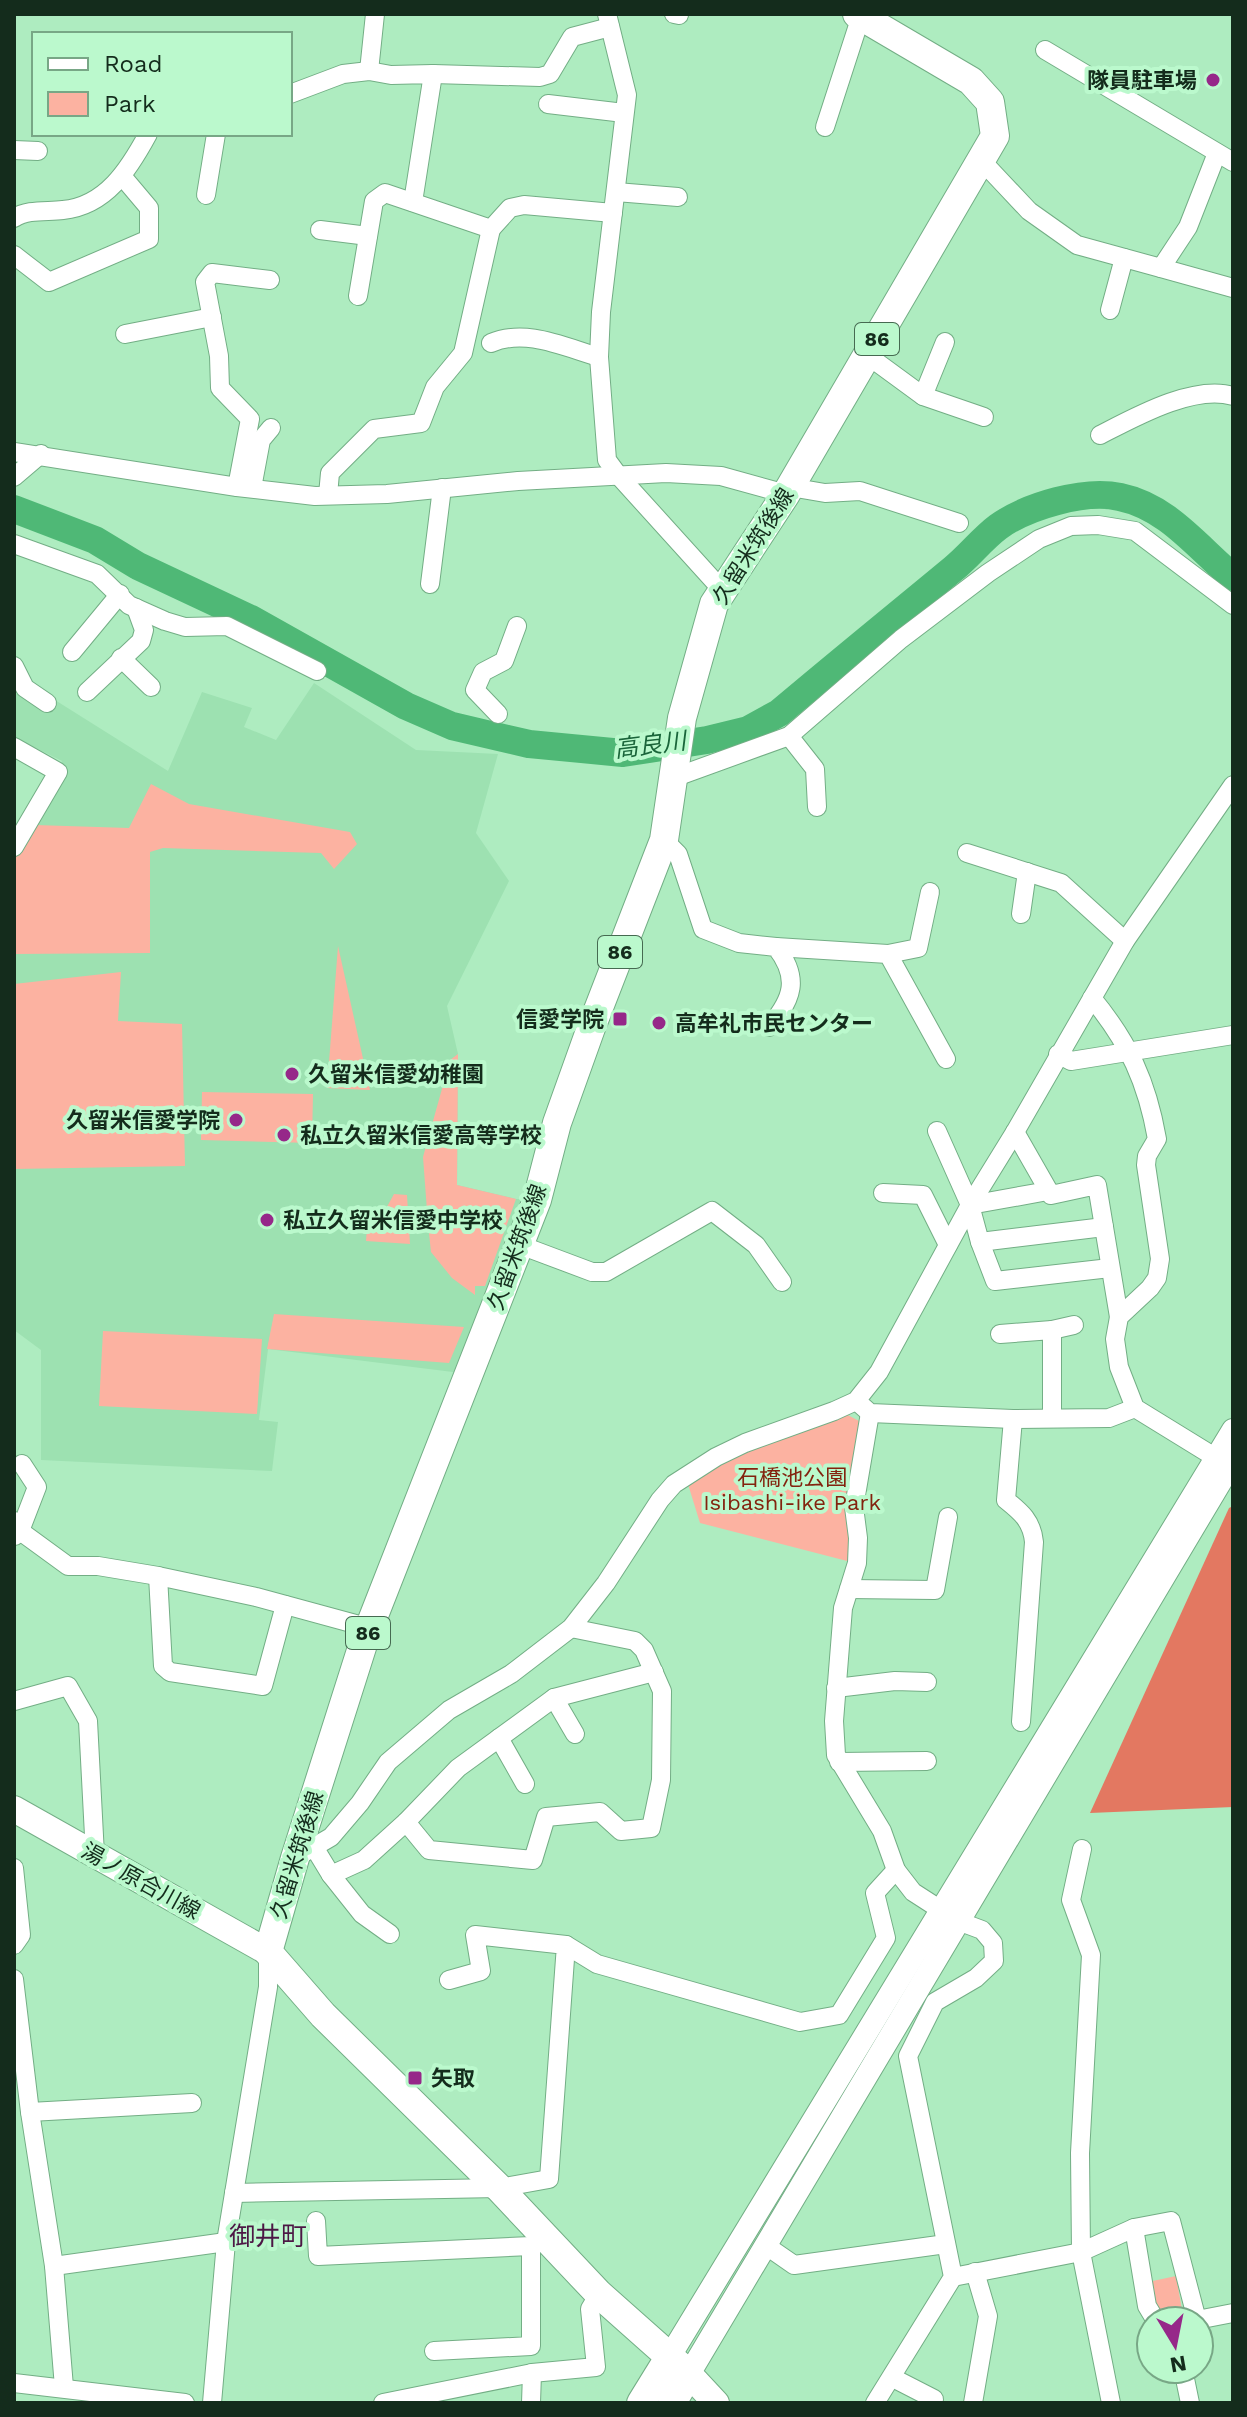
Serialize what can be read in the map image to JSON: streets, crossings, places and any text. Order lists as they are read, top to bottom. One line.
{"streets":{"main road":["86","久留米筑後線","湯ノ原合川線"]},"crossings":[["久留米筑後線","湯ノ原合川線"]],"districts":["御井町"],"water":["高良川"],"parks":["石橋池公園 Isibashi-ike Park"],"places":{"other":["隊員駐車場","高牟礼市民センター","久留米信愛幼稚園","久留米信愛学院","私立久留米信愛高等学校","私立久留米信愛中学校"],"transit":["信愛学院","矢取"]},"legend":["Road","Park"],"north":"bottom"}
